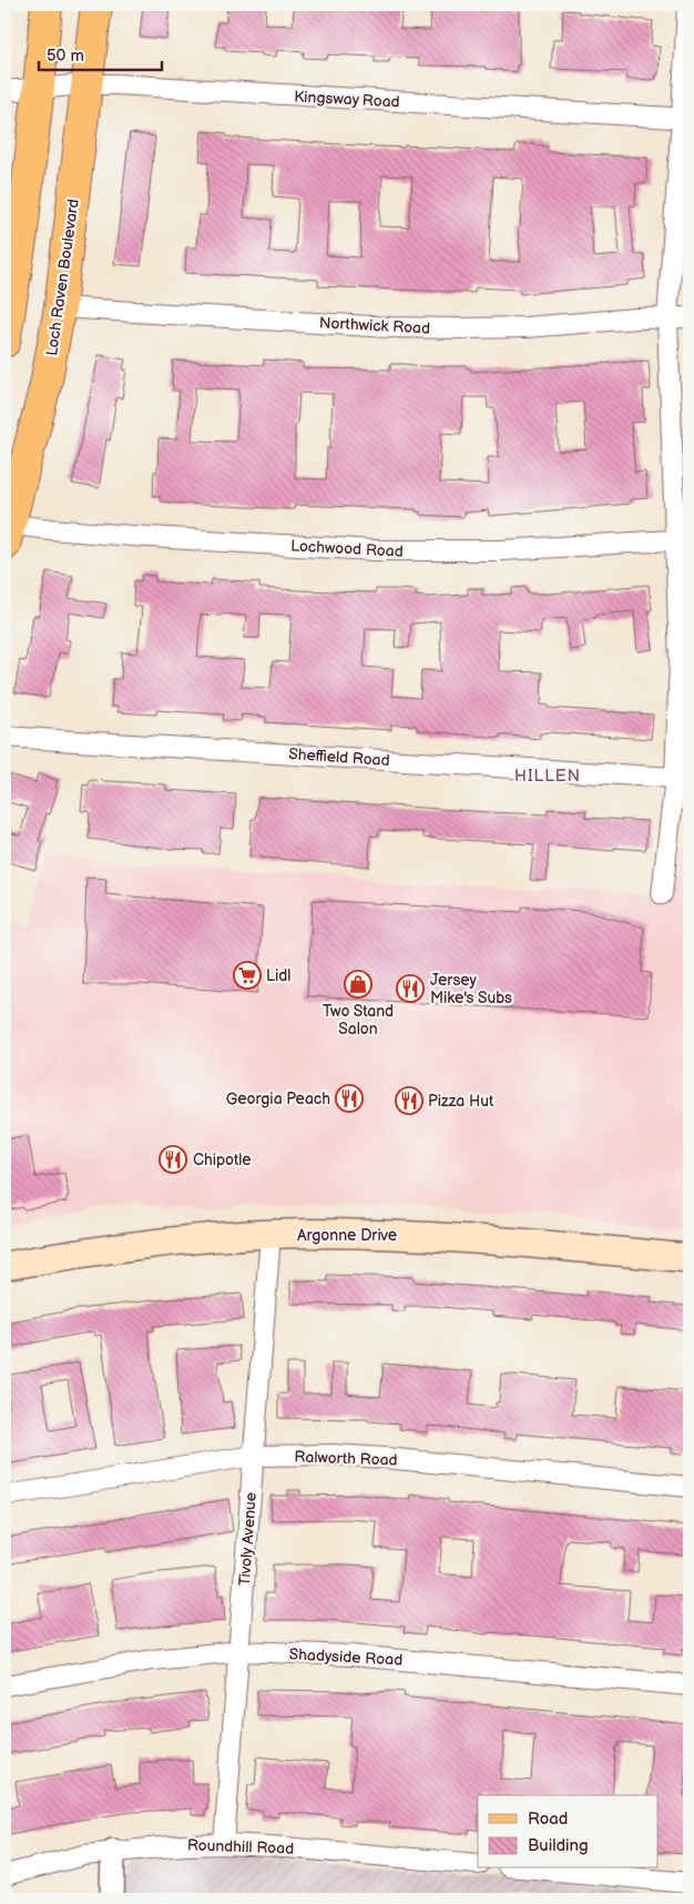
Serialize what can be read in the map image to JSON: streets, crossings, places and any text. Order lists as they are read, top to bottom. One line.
{"streets":{"main road":["Loch Raven Boulevard","Argonne Drive"],"street":["Kingsway Road","Northwick Road","Lochwood Road","Sheffield Road","Ralworth Road","Tivoly Avenue","Shadyside Road","Roundhill Road"]},"crossings":[["Kingsway Road","Loch Raven Boulevard"],["Loch Raven Boulevard","Northwick Road"],["Loch Raven Boulevard","Lochwood Road"],["Argonne Drive","Tivoly Avenue"],["Ralworth Road","Tivoly Avenue"],["Tivoly Avenue","Shadyside Road"],["Tivoly Avenue","Roundhill Road"]],"districts":["HILLEN"],"places":{"supermarket":["Lidl"],"shop":["Two Stand Salon"],"restaurant":["Jersey Mike's Subs","Georgia Peach","Pizza Hut","Chipotle"]},"legend":["Road","Building"],"scale_bar":"50 m"}
